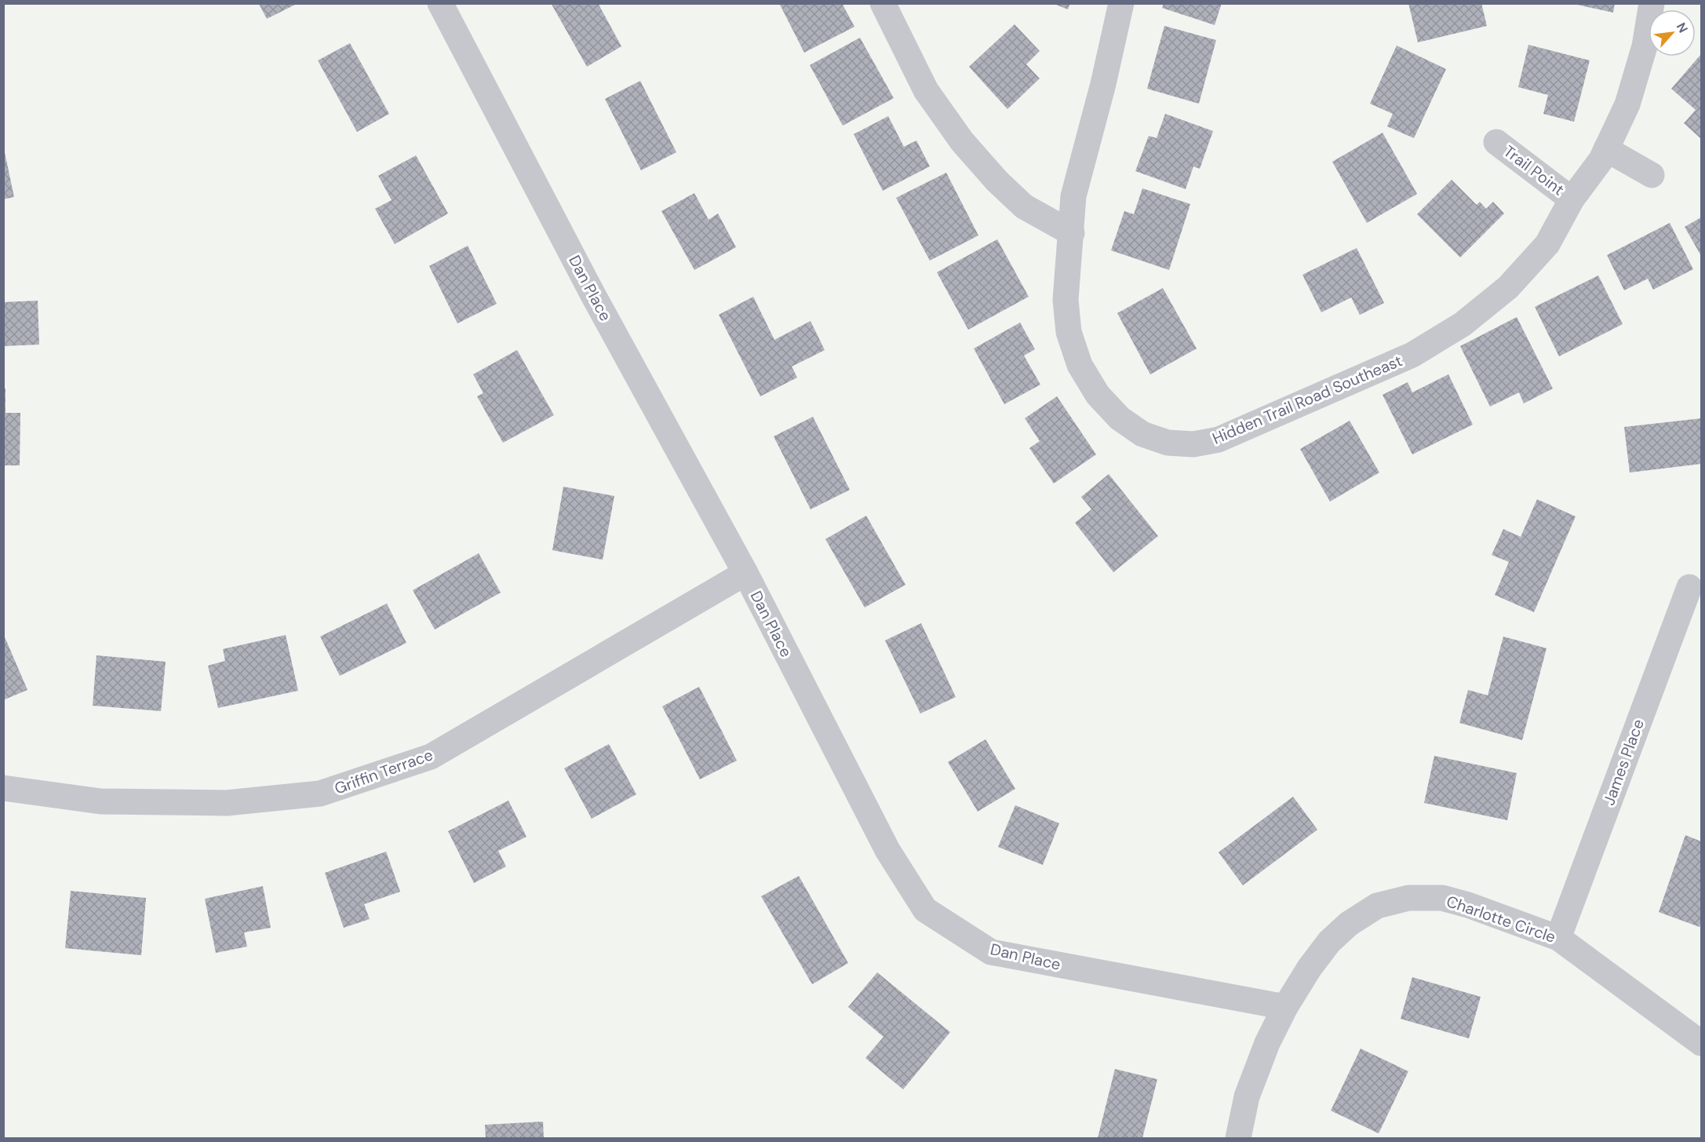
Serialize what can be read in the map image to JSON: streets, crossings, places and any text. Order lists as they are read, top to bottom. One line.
{"streets":{"street":["Trail Point","Dan Place","Hidden Trail Road Southeast","James Place","Griffin Terrace","Charlotte Circle"]},"crossings":[["Trail Point","Hidden Trail Road Southeast"],["Dan Place","Griffin Terrace"],["Dan Place","Charlotte Circle"],["James Place","Charlotte Circle"]],"north":"top right"}
